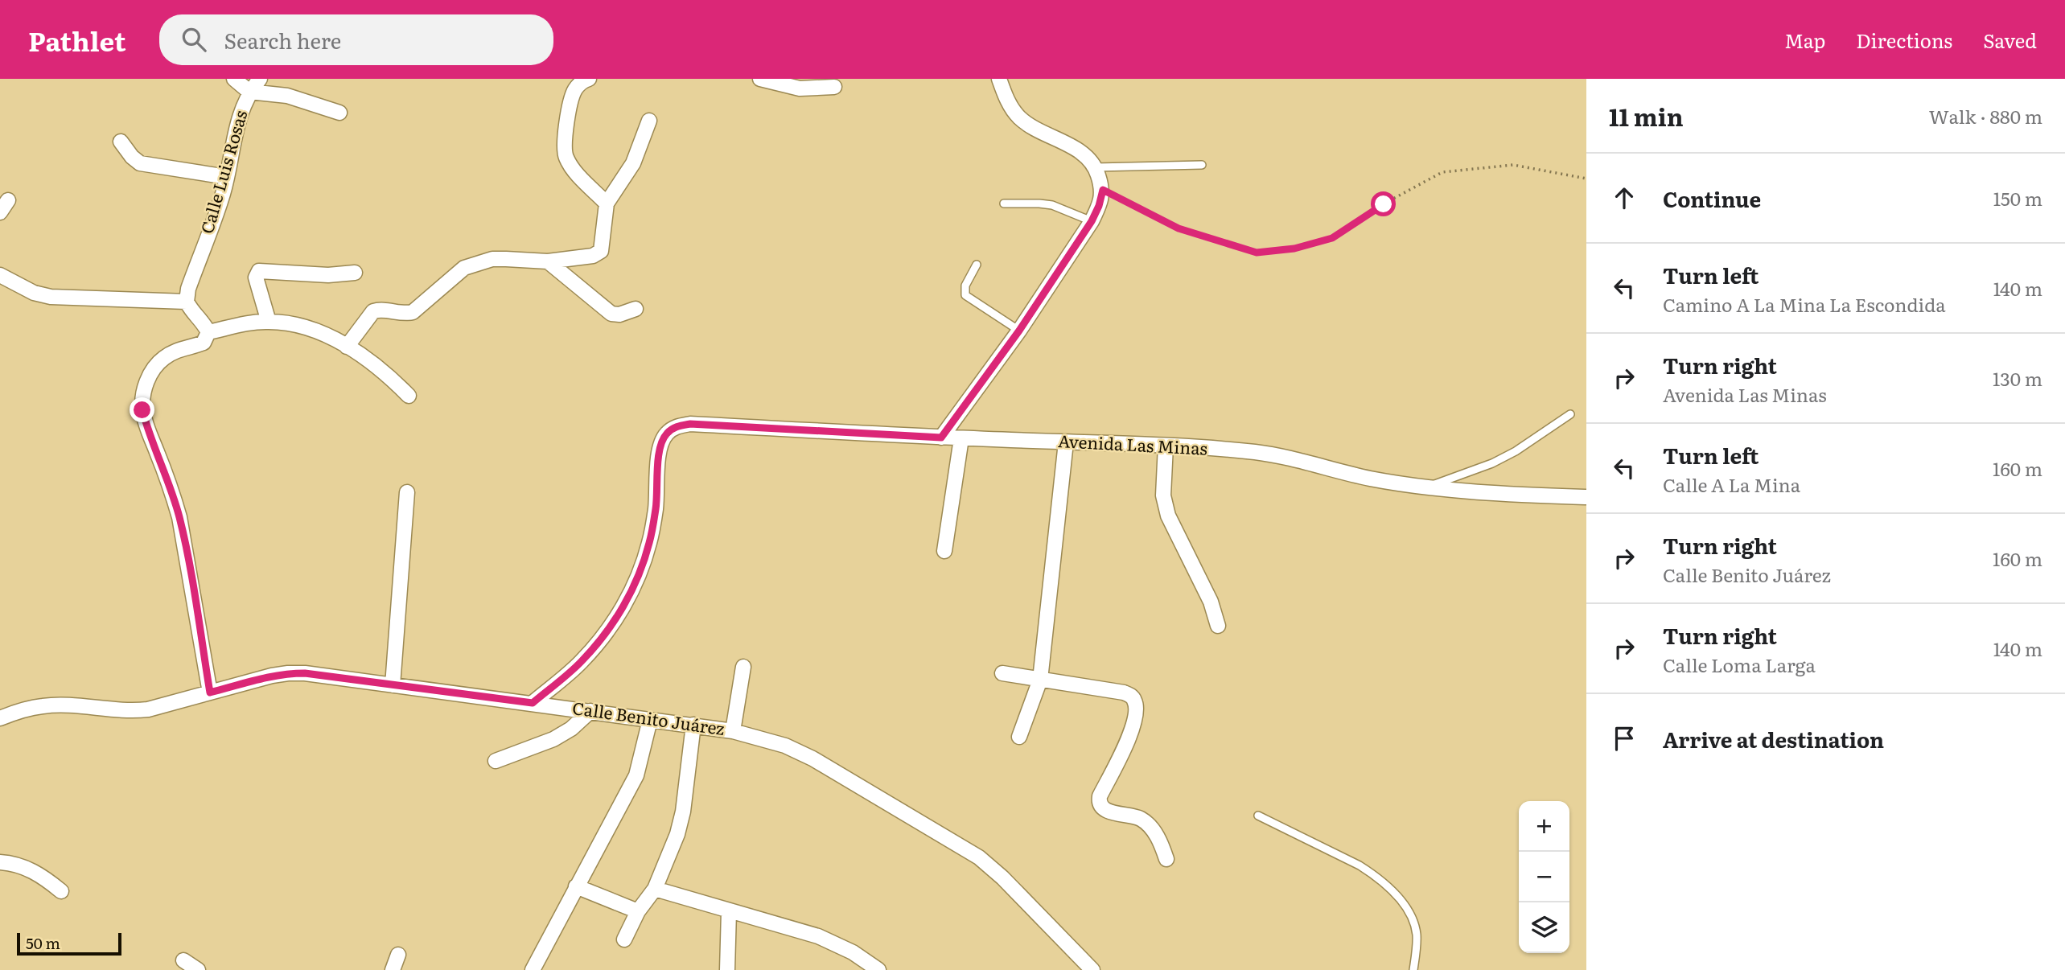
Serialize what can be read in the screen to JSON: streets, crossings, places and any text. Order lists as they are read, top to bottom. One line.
{"streets":{"street":["Calle Luis Rosas","Avenida Las Minas","Calle Benito Juárez"]},"crossings":[["Avenida Las Minas","Calle Benito Juárez"]],"scale_bar":"50 m","page":{"header":"Pathlet","search":"Search here","nav":["Map","Directions","Saved"],"heading":["11 min","Walk · 880 m"],"list":[["Continue","150 m"],["Turn left","Camino A La Mina La Escondida","140 m"],["Turn right","Avenida Las Minas","130 m"],["Turn left","Calle A La Mina","160 m"],["Turn right","Calle Benito Juárez","160 m"],["Turn right","Calle Loma Larga","140 m"],"Arrive at destination"],"map_buttons":["+","−"],"scale":"50 m"}}
